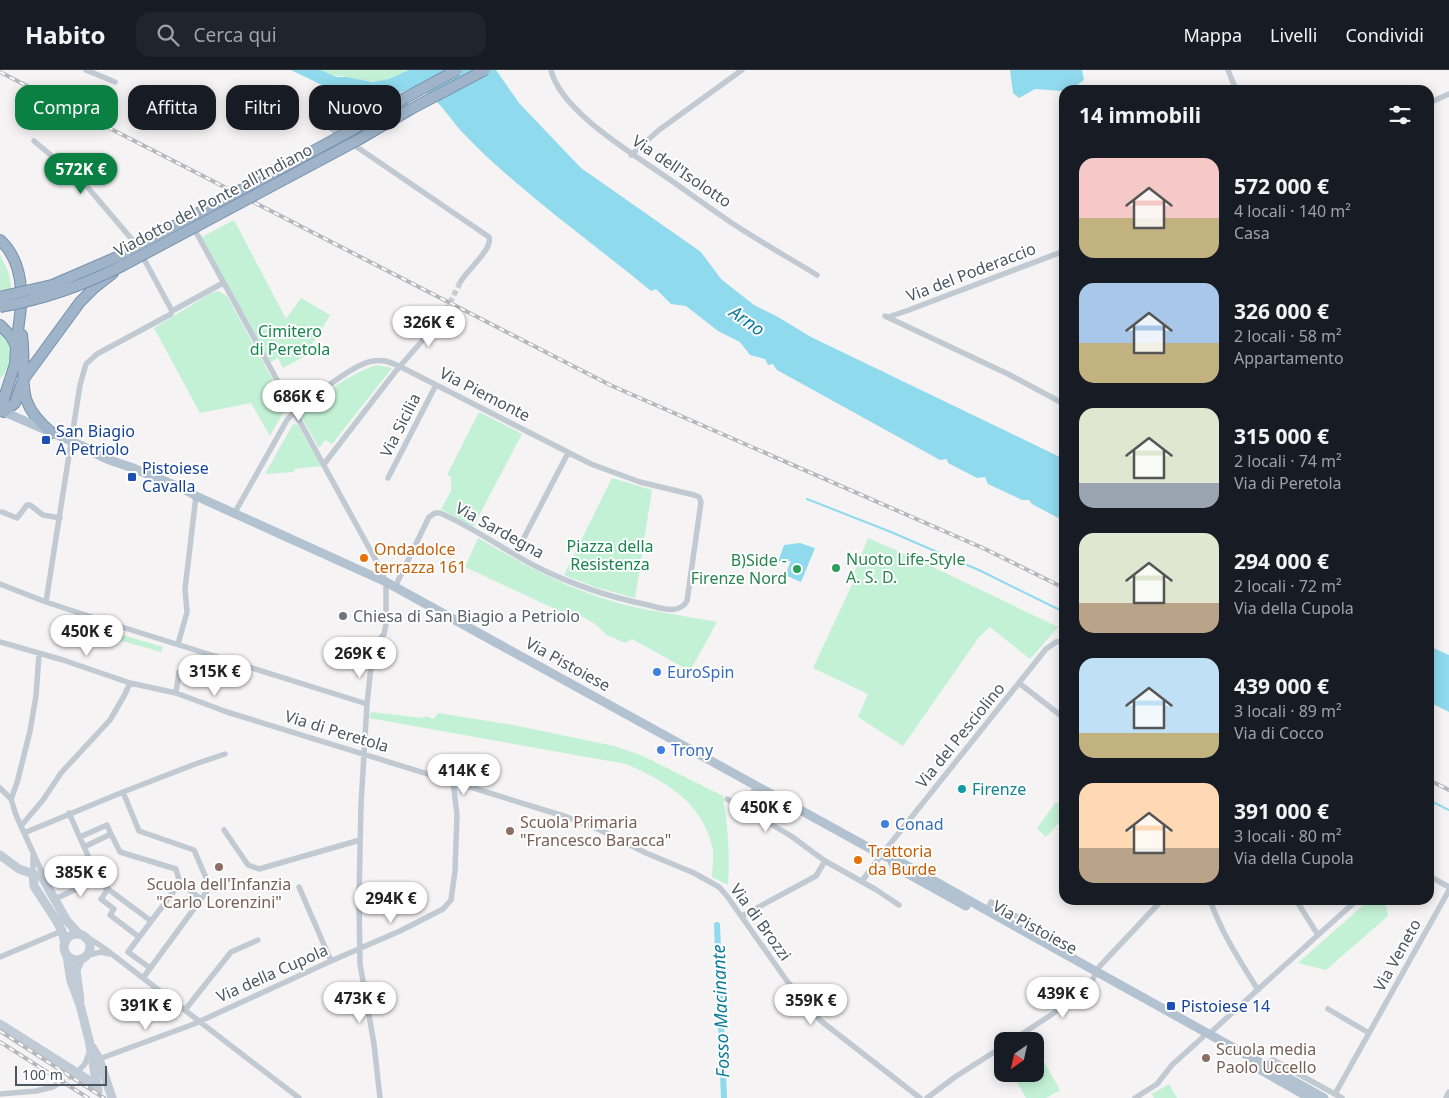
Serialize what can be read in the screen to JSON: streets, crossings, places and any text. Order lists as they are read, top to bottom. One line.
{"streets":{"highway":["Viadotto del Ponte all'Indiano"],"main road":["Via Pistoiese"],"street":["Via dell'Isolotto","Via del Poderaccio","Via Piemonte","Via Sicilia","Via Sardegna","Via di Peretola","Via del Pesciolino","Via di Brozzi","Via Veneto","Via della Cupola"]},"crossings":[["Via Piemonte","Via Sicilia"],["Via Piemonte","Via Sardegna"],["Via Piemonte","Via Pistoiese"],["Via Sardegna","Via Pistoiese"],["Via Pistoiese","Via del Pesciolino"],["Via Pistoiese","Via Veneto"],["Via di Peretola","Via di Brozzi"],["Via di Peretola","Via della Cupola"]],"water":["Arno","Fosso Macinante"],"parks":["Cimitero di Peretola","Piazza della Resistenza"],"places":{"transit":["San Biagio A Petriolo","Pistoiese Cavalla","Pistoiese 14"],"other":["Ondadolce terrazza 161","Nuoto Life-Style A. S. D.","B)Side - Firenze Nord","Chiesa di San Biagio a Petriolo","EuroSpin","Trony","Firenze","Conad","Scuola Primaria \"Francesco Baracca\"","Trattoria da Burde","Scuola dell'Infanzia \"Carlo Lorenzini\"","Scuola media Paolo Uccello"]},"scale_bar":"100 m","north":"bottom left","page":{"header":"Habito","search":"Cerca qui","nav":["Mappa","Livelli","Condividi"],"chip":["Compra","Affitta","Filtri","Nuovo"],"heading":"14 immobili","list":[{"name":"572 000 €","note":"4 locali · 140 m² · Casa"},{"name":"326 000 €","note":"2 locali · 58 m² · Appartamento"},{"name":"315 000 €","note":"2 locali · 74 m² · Via di Peretola"},{"name":"294 000 €","note":"2 locali · 72 m² · Via della Cupola"},{"name":"439 000 €","note":"3 locali · 89 m² · Via di Cocco"},{"name":"391 000 €","note":"3 locali · 80 m² · Via della Cupola"}],"price":["572K €","326K €","686K €","450K €","269K €","315K €","414K €","450K €","385K €","294K €","439K €","473K €","359K €","391K €"],"scale":"100 m"}}
